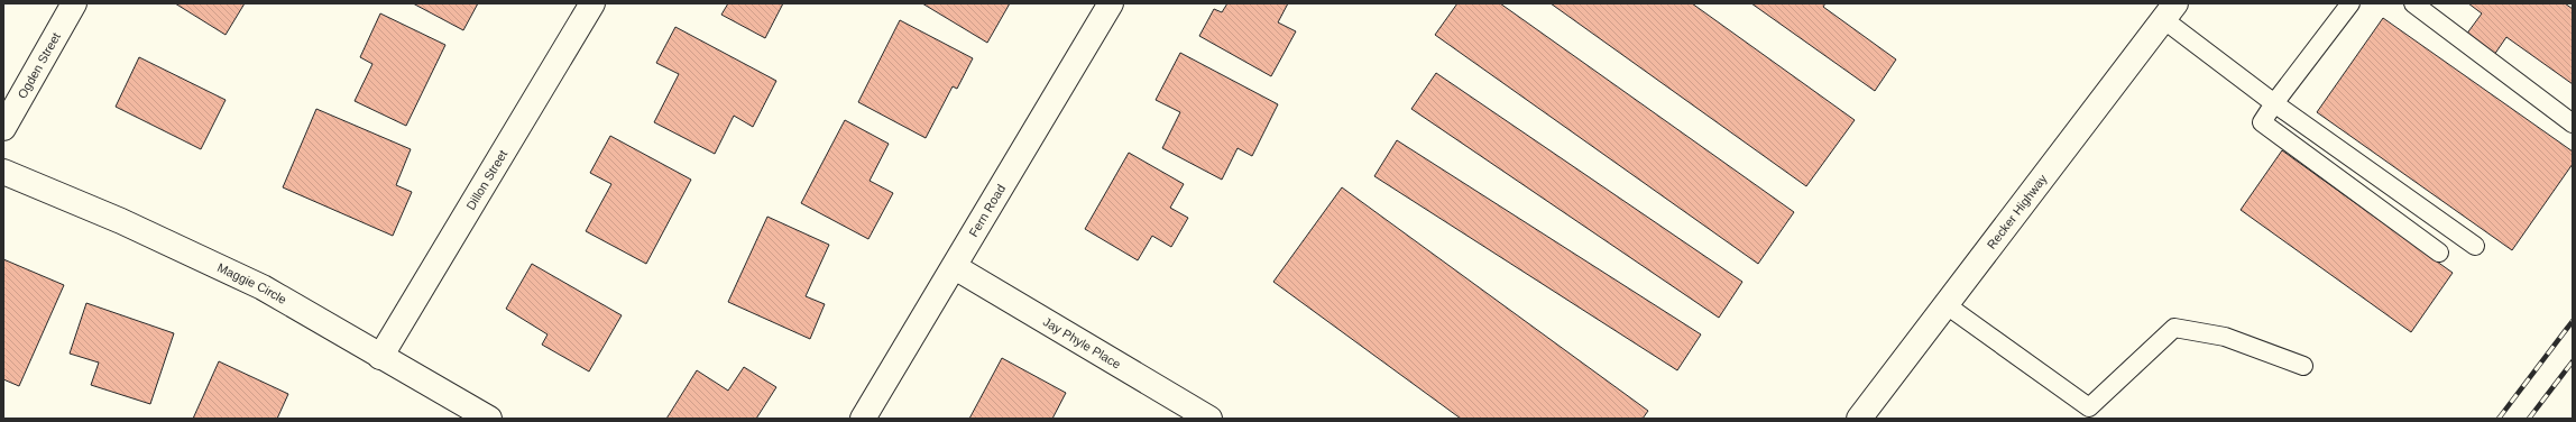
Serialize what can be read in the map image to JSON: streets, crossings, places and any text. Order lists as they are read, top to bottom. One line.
{"streets":{"street":["Ogden Street","Dillon Street","Fern Road","Recker Highway","Maggie Circle","Jay Phyle Place"]},"crossings":[["Dillon Street","Maggie Circle"],["Fern Road","Jay Phyle Place"]]}
